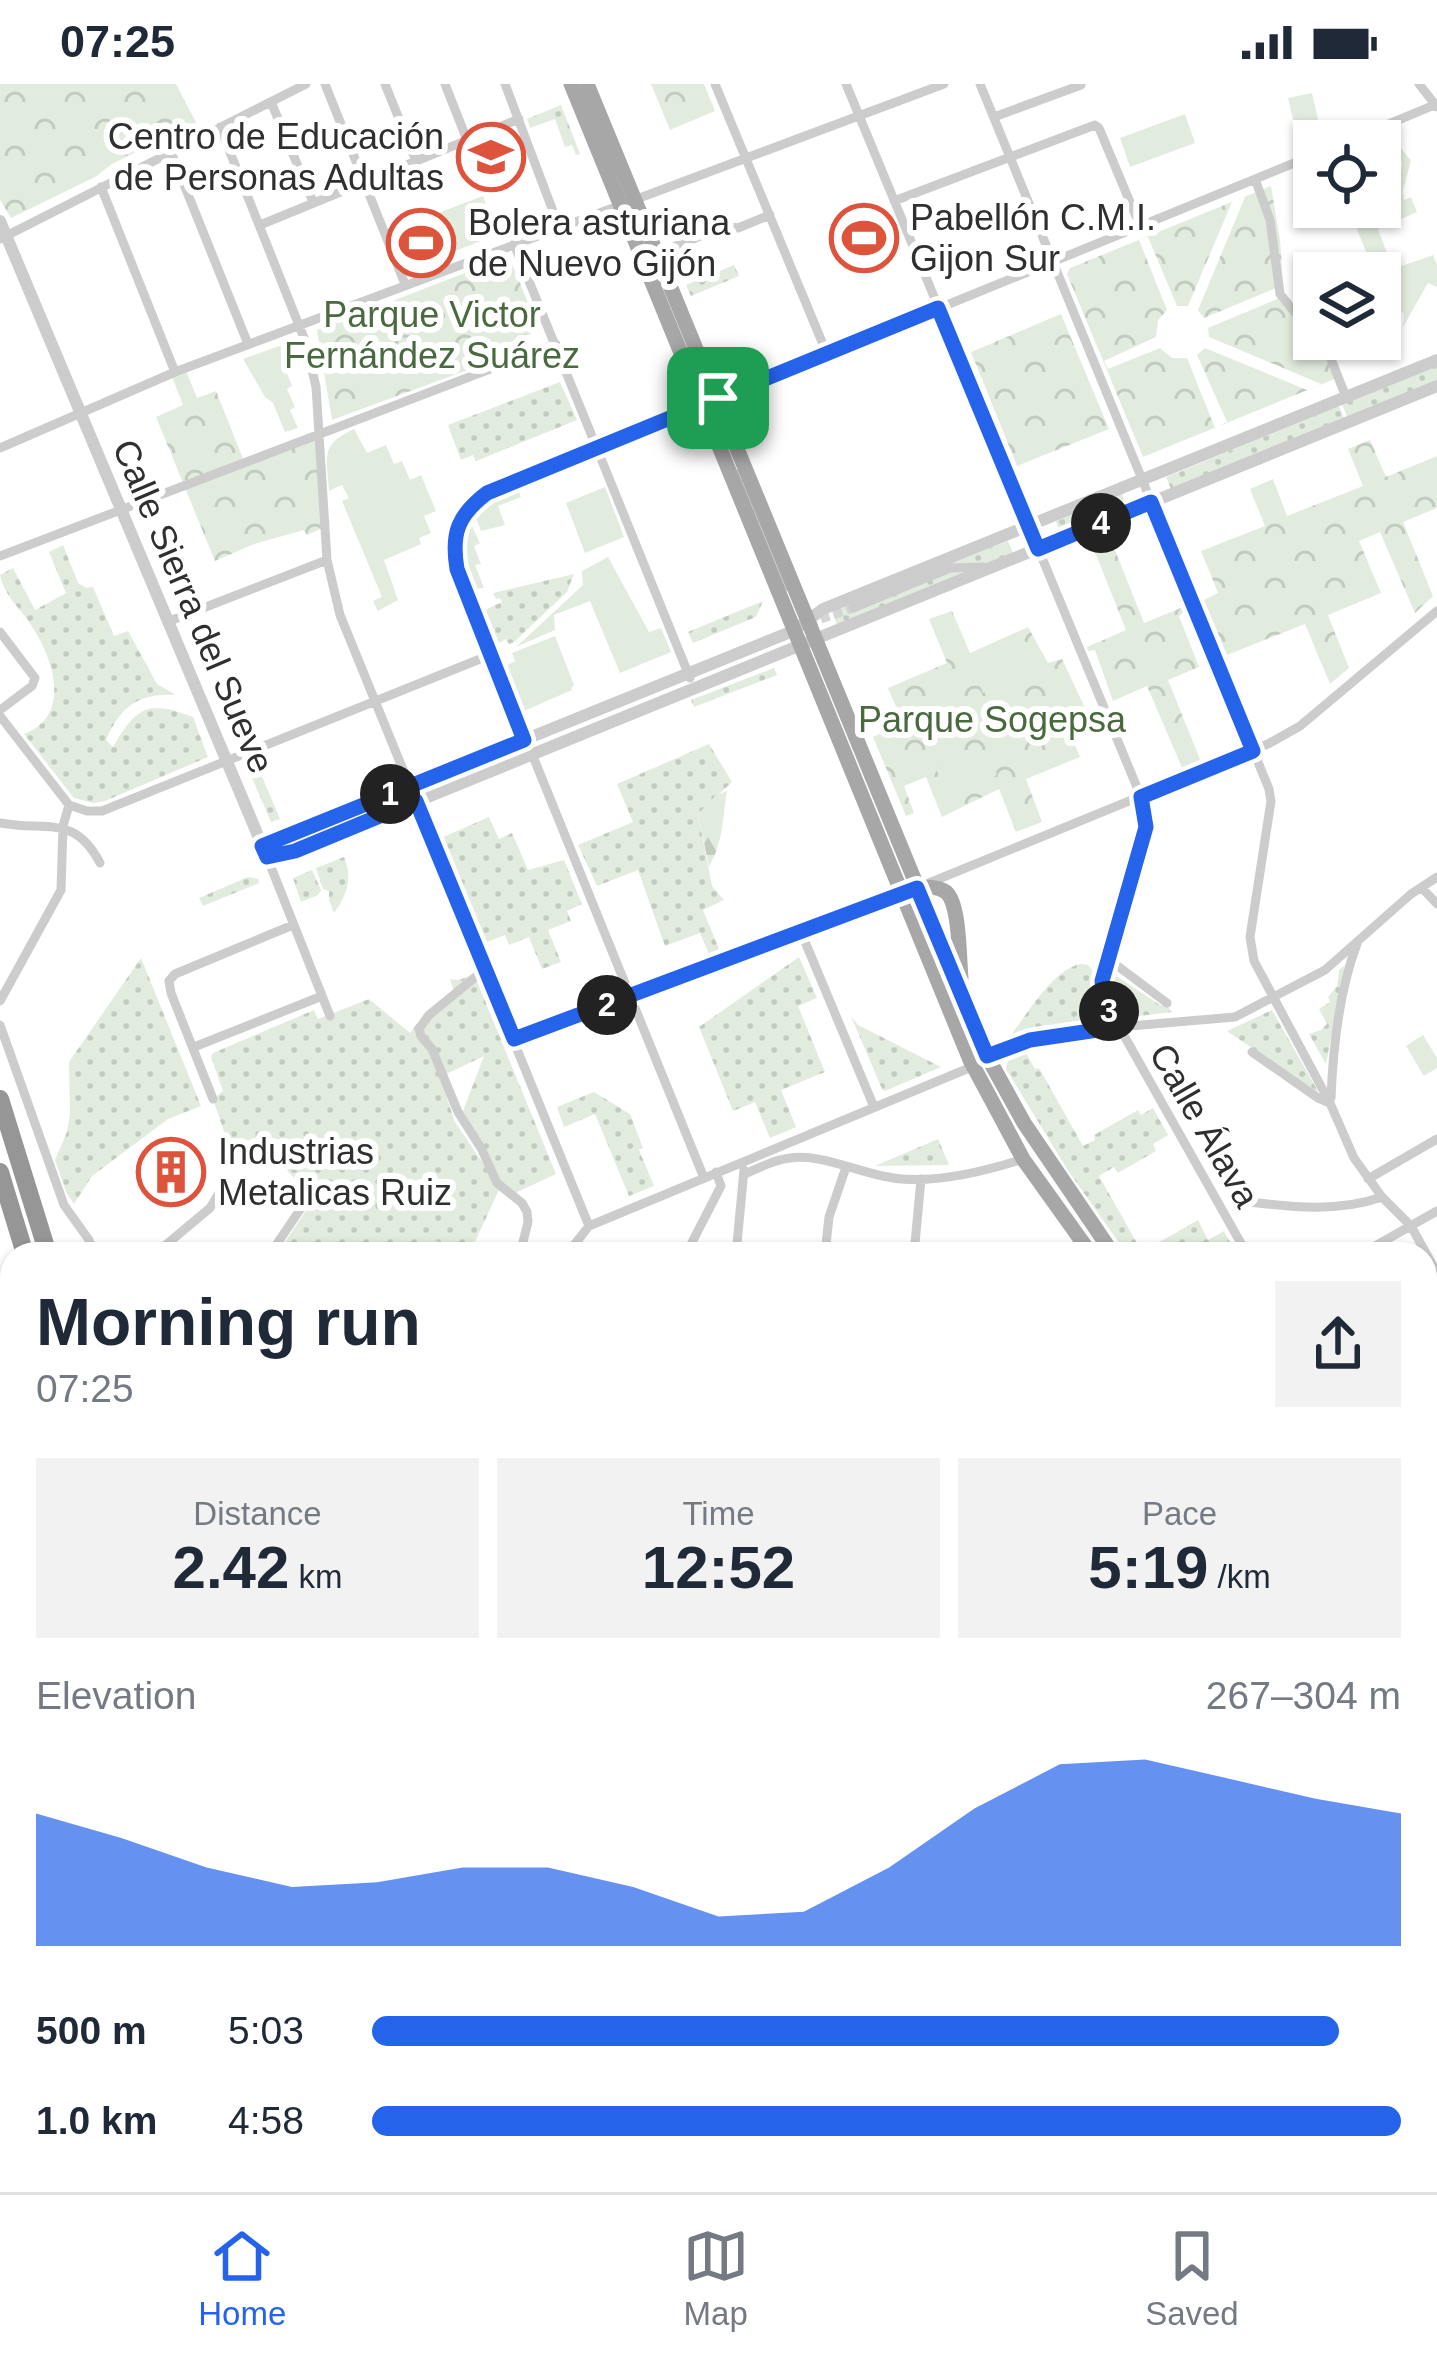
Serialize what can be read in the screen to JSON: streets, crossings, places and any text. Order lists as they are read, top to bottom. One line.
{"streets":{"street":["Calle Sierra del Sueve","Calle Álava"]},"parks":["Parque Victor Fernández Suárez","Parque Sogepsa"],"places":{"school or university":["Centro de Educación de Personas Adultas"],"sports":["Pabellón C.M.I. Gijon Sur","Bolera asturiana de Nuevo Gijón"],"building":["Industrias Metalicas Ruiz"]},"page":{"status":"07:25","pins":["4","1","2","3"],"heading":["Morning run","07:25"],"stats":[["Distance","2.42 km"],["Time","12:52"],["Pace","5:19 /km"]],"chart":["Elevation","267–304 m"],"list":[{"name":"500 m","note":"5:03"},{"name":"1.0 km","note":"4:58"}],"tabs":["Home","Map","Saved"]}}
